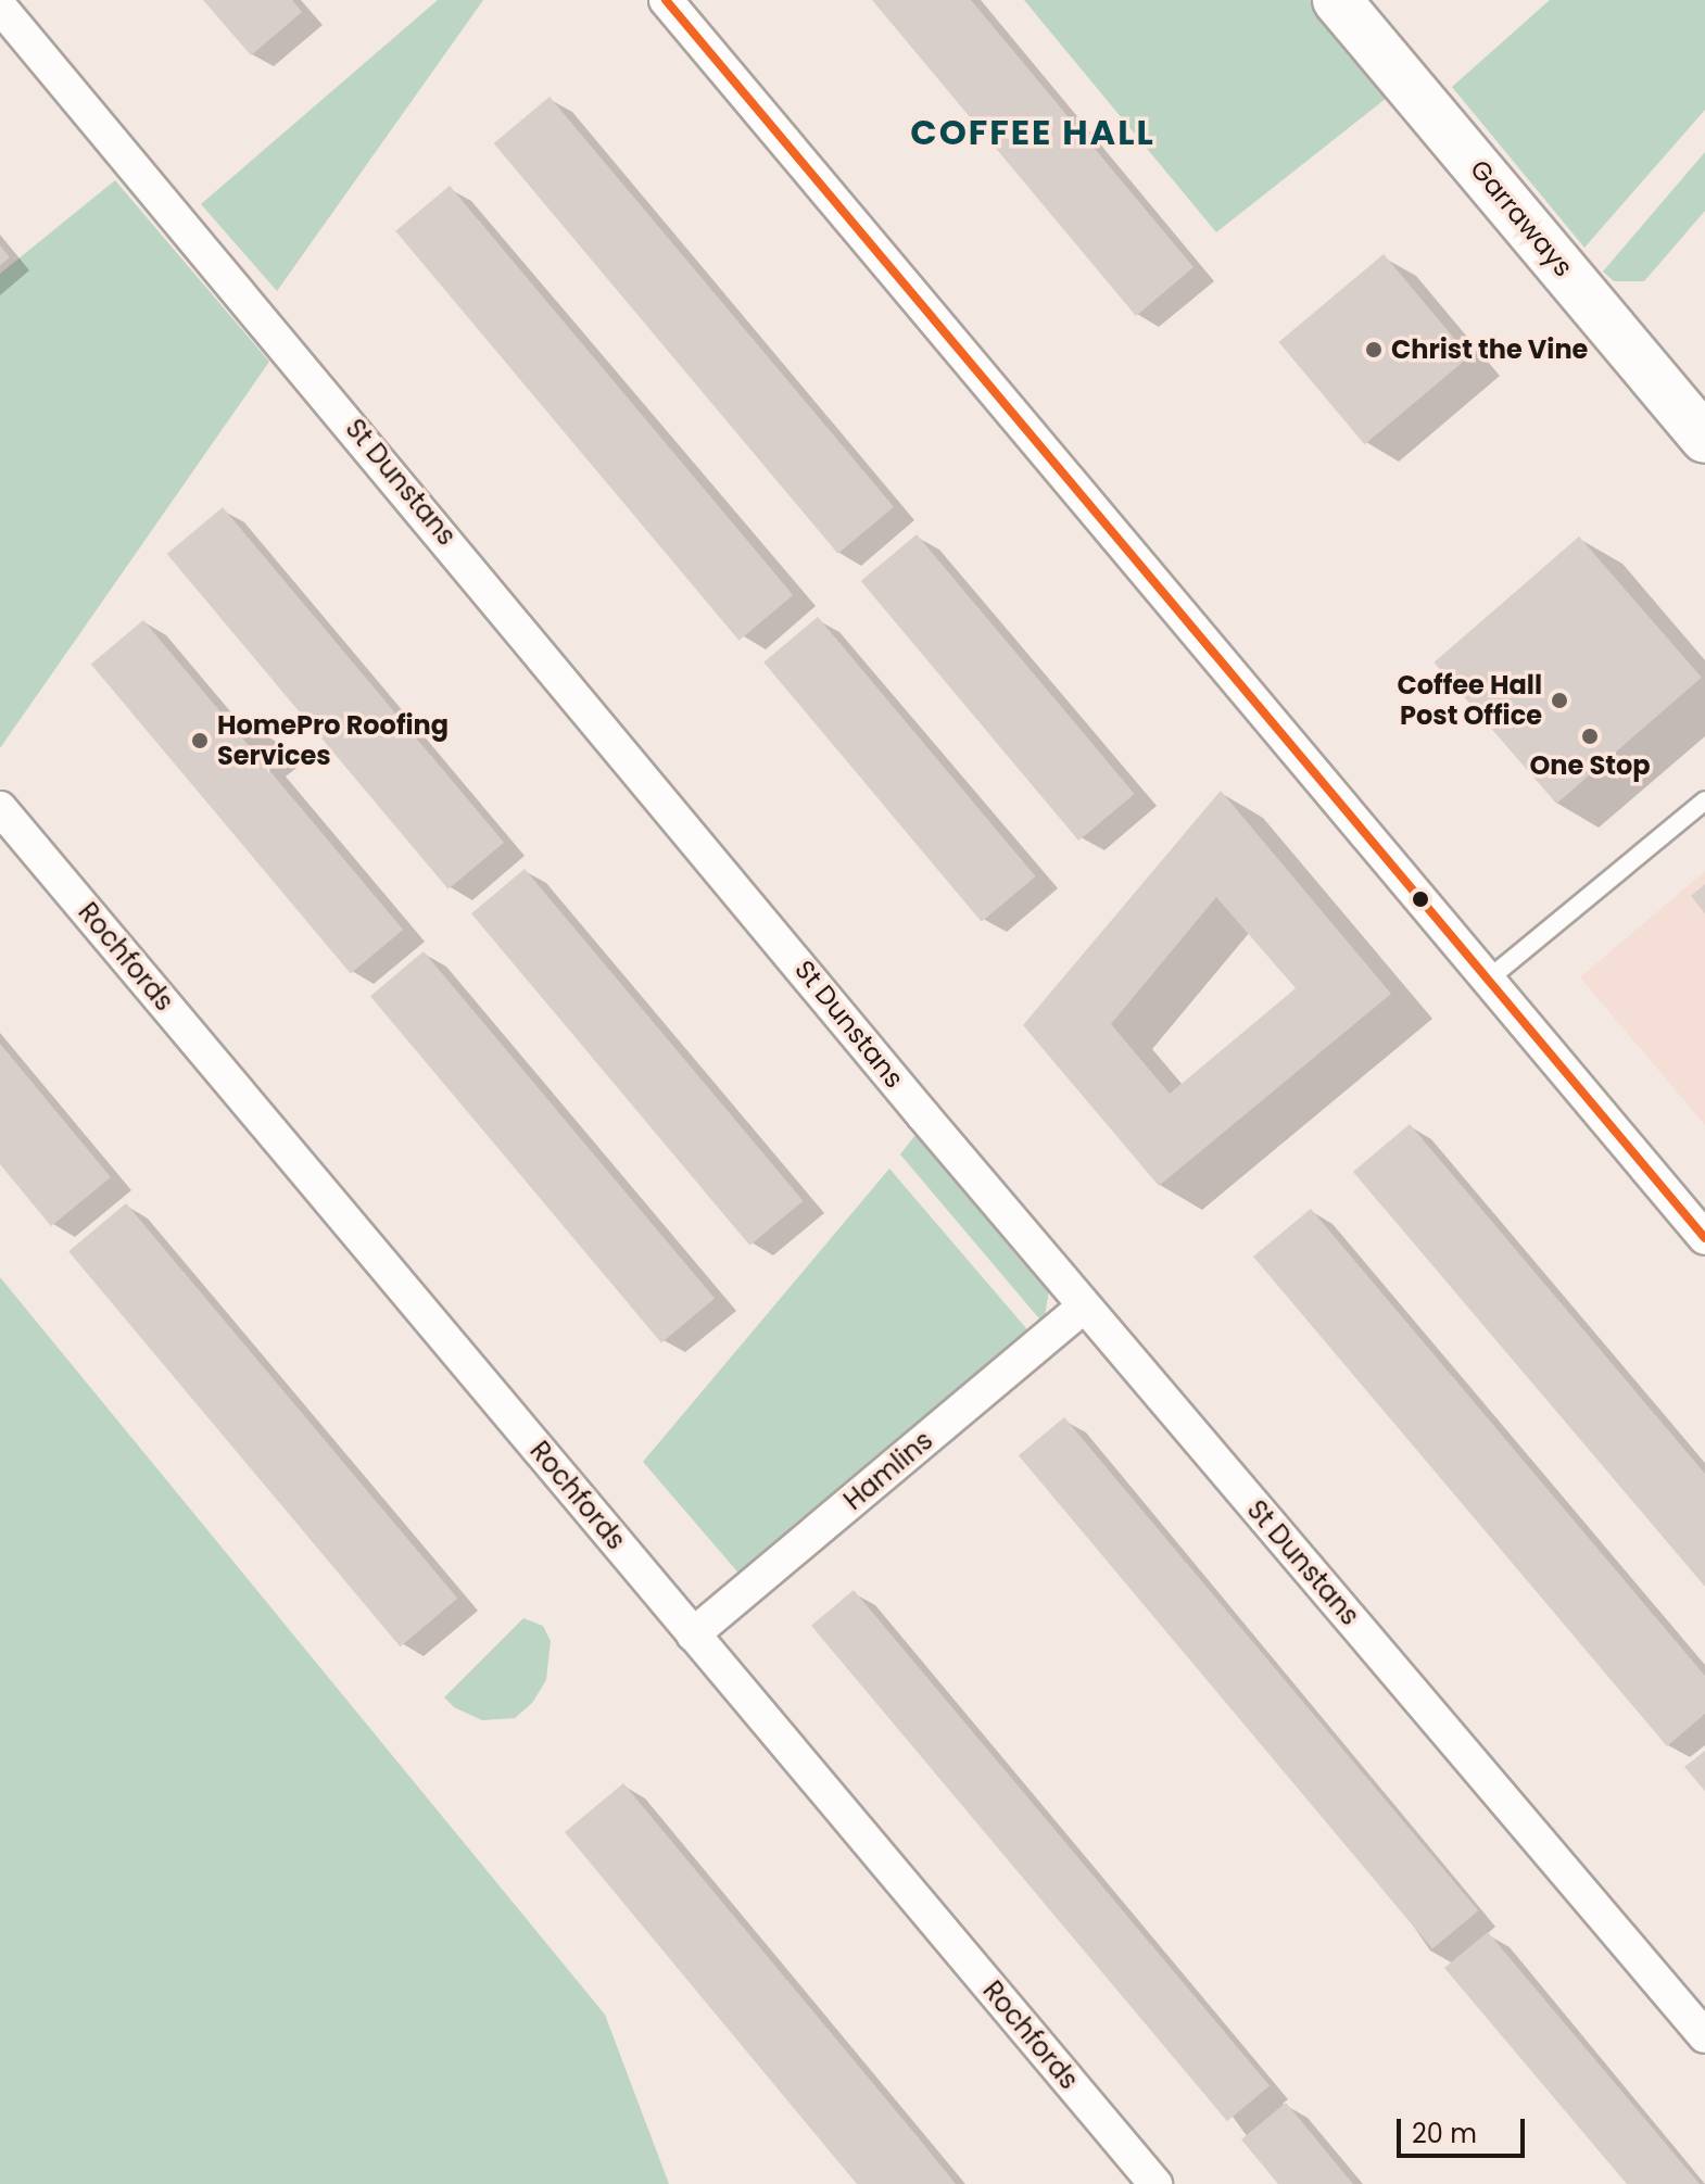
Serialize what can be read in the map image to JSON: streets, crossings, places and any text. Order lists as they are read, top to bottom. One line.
{"streets":{"street":["Garraways","St Dunstans","Rochfords","Hamlins"]},"crossings":[["St Dunstans","Hamlins"],["Rochfords","Hamlins"]],"districts":["COFFEE HALL"],"places":["Christ the Vine","Coffee Hall Post Office","One Stop","HomePro Roofing Services"],"scale_bar":"20 m"}
